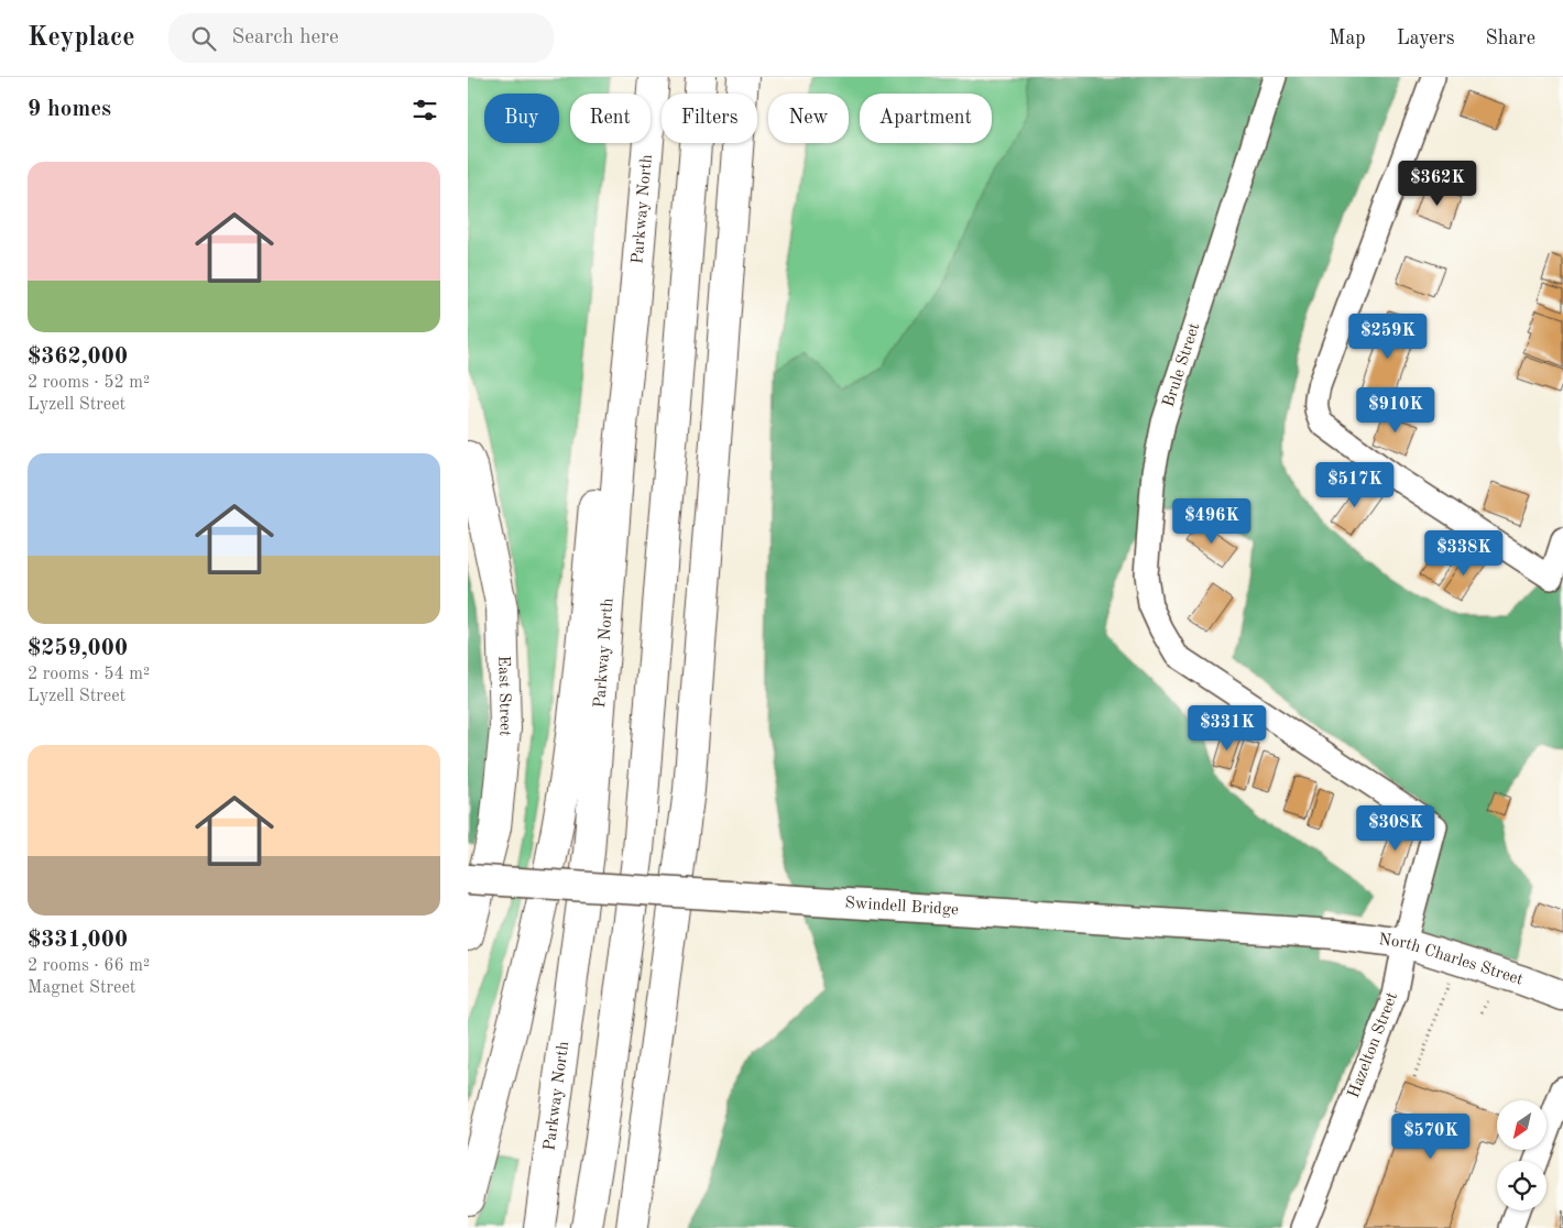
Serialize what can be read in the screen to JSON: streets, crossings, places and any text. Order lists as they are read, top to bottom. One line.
{"streets":{"main road":["Parkway North","East Street"],"street":["Brule Street","Swindell Bridge","North Charles Street","Hazelton Street"]},"crossings":[["Brule Street","Hazelton Street"],["Swindell Bridge","North Charles Street"],["North Charles Street","Hazelton Street"]],"north":"bottom left","page":{"header":"Keyplace","search":"Search here","nav":["Map","Layers","Share"],"heading":"9 homes","chip":["Buy","Rent","Filters","New","Apartment"],"list":[{"name":"$362,000","note":"2 rooms · 52 m² · Lyzell Street"},{"name":"$259,000","note":"2 rooms · 54 m² · Lyzell Street"},{"name":"$331,000","note":"2 rooms · 66 m² · Magnet Street"}],"price":["$362K","$259K","$910K","$517K","$496K","$338K","$331K","$308K","$570K"]}}
